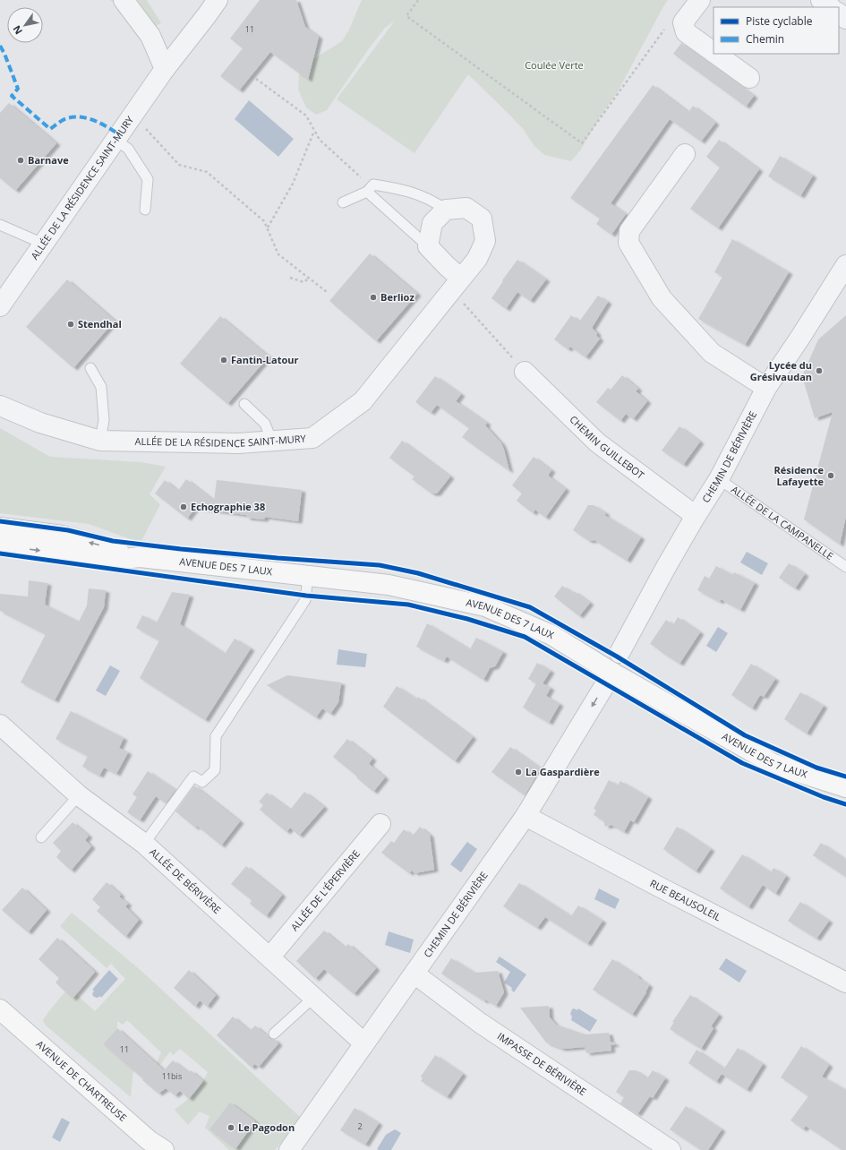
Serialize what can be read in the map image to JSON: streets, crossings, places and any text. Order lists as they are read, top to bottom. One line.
{"streets":{"main road":["AVENUE DES 7 LAUX","AVENUE DE CHARTREUSE"],"street":["ALLÉE DE LA RÉSIDENCE SAINT-MURY","CHEMIN GUILLEBOT","CHEMIN DE BÉRIVIÈRE","ALLÉE DE BÉRIVIÈRE","ALLÉE DE L'ÉPERVIÈRE","RUE BEAUSOLEIL","IMPASSE DE BÉRIVIÈRE"],"lane":["ALLÉE DE LA CAMPANELLE"]},"crossings":[["CHEMIN GUILLEBOT","CHEMIN DE BÉRIVIÈRE"],["CHEMIN DE BÉRIVIÈRE","ALLÉE DE LA CAMPANELLE"],["CHEMIN DE BÉRIVIÈRE","AVENUE DES 7 LAUX"],["CHEMIN DE BÉRIVIÈRE","ALLÉE DE BÉRIVIÈRE"],["CHEMIN DE BÉRIVIÈRE","RUE BEAUSOLEIL"],["CHEMIN DE BÉRIVIÈRE","IMPASSE DE BÉRIVIÈRE"],["ALLÉE DE BÉRIVIÈRE","ALLÉE DE L'ÉPERVIÈRE"]],"parks":["Coulée Verte"],"places":["Barnave","Berlioz","Stendhal","Fantin-Latour","Lycée du Grésivaudan","Résidence Lafayette","Echographie 38","La Gaspardière","Le Pagodon"],"house_numbers":["11","11","11bis","2"],"legend":["Piste cyclable","Chemin"],"north":"bottom left"}
